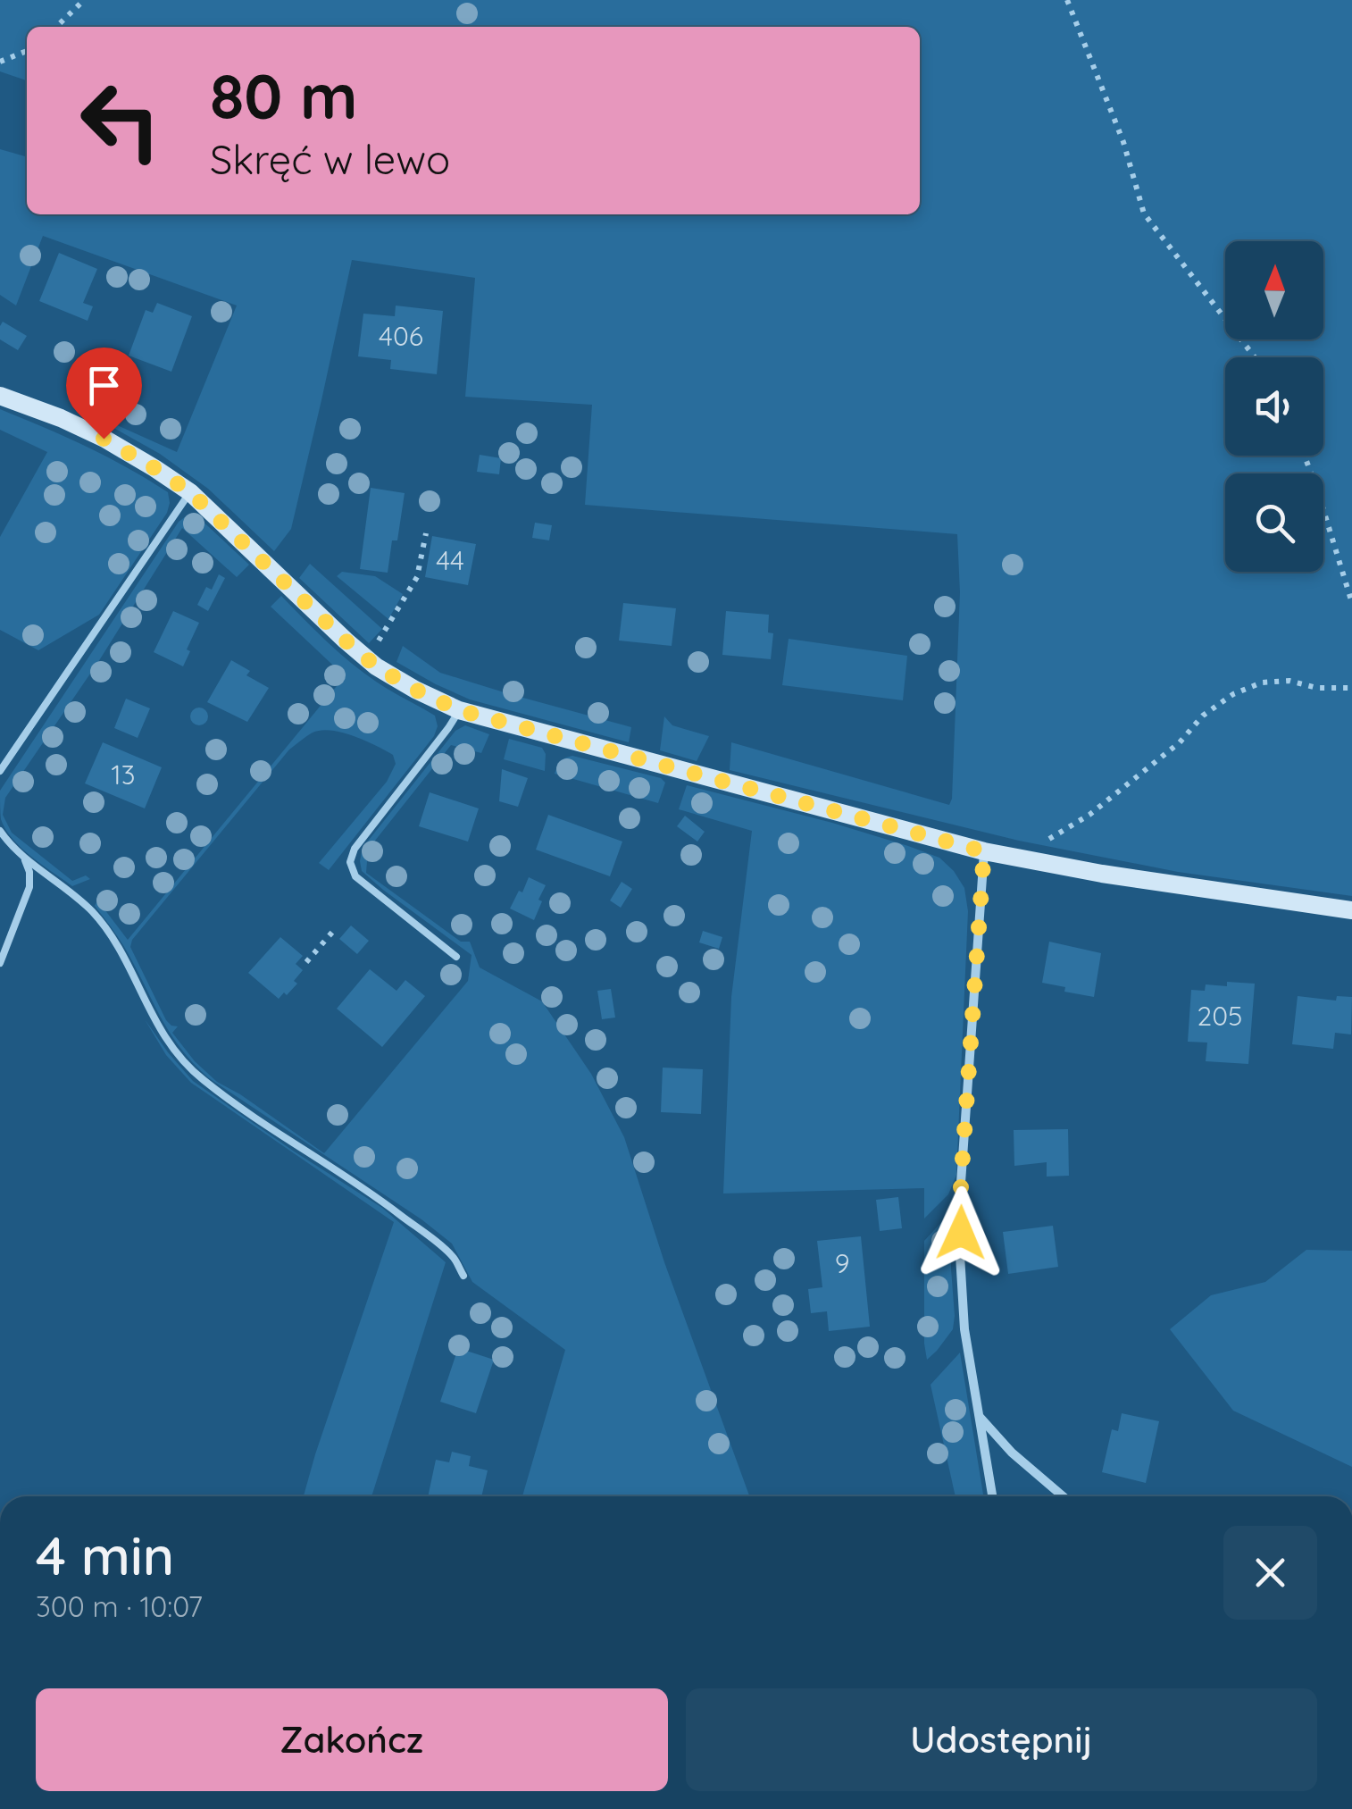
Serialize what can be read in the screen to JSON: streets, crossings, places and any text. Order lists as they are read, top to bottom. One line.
{"house_numbers":["406","44","13","205","9"],"north":"top","page":{"turn":["80 m","Skręć w lewo"],"heading":["4 min","300 m · 10:07"],"buttons":["Zakończ","Udostępnij"]}}
